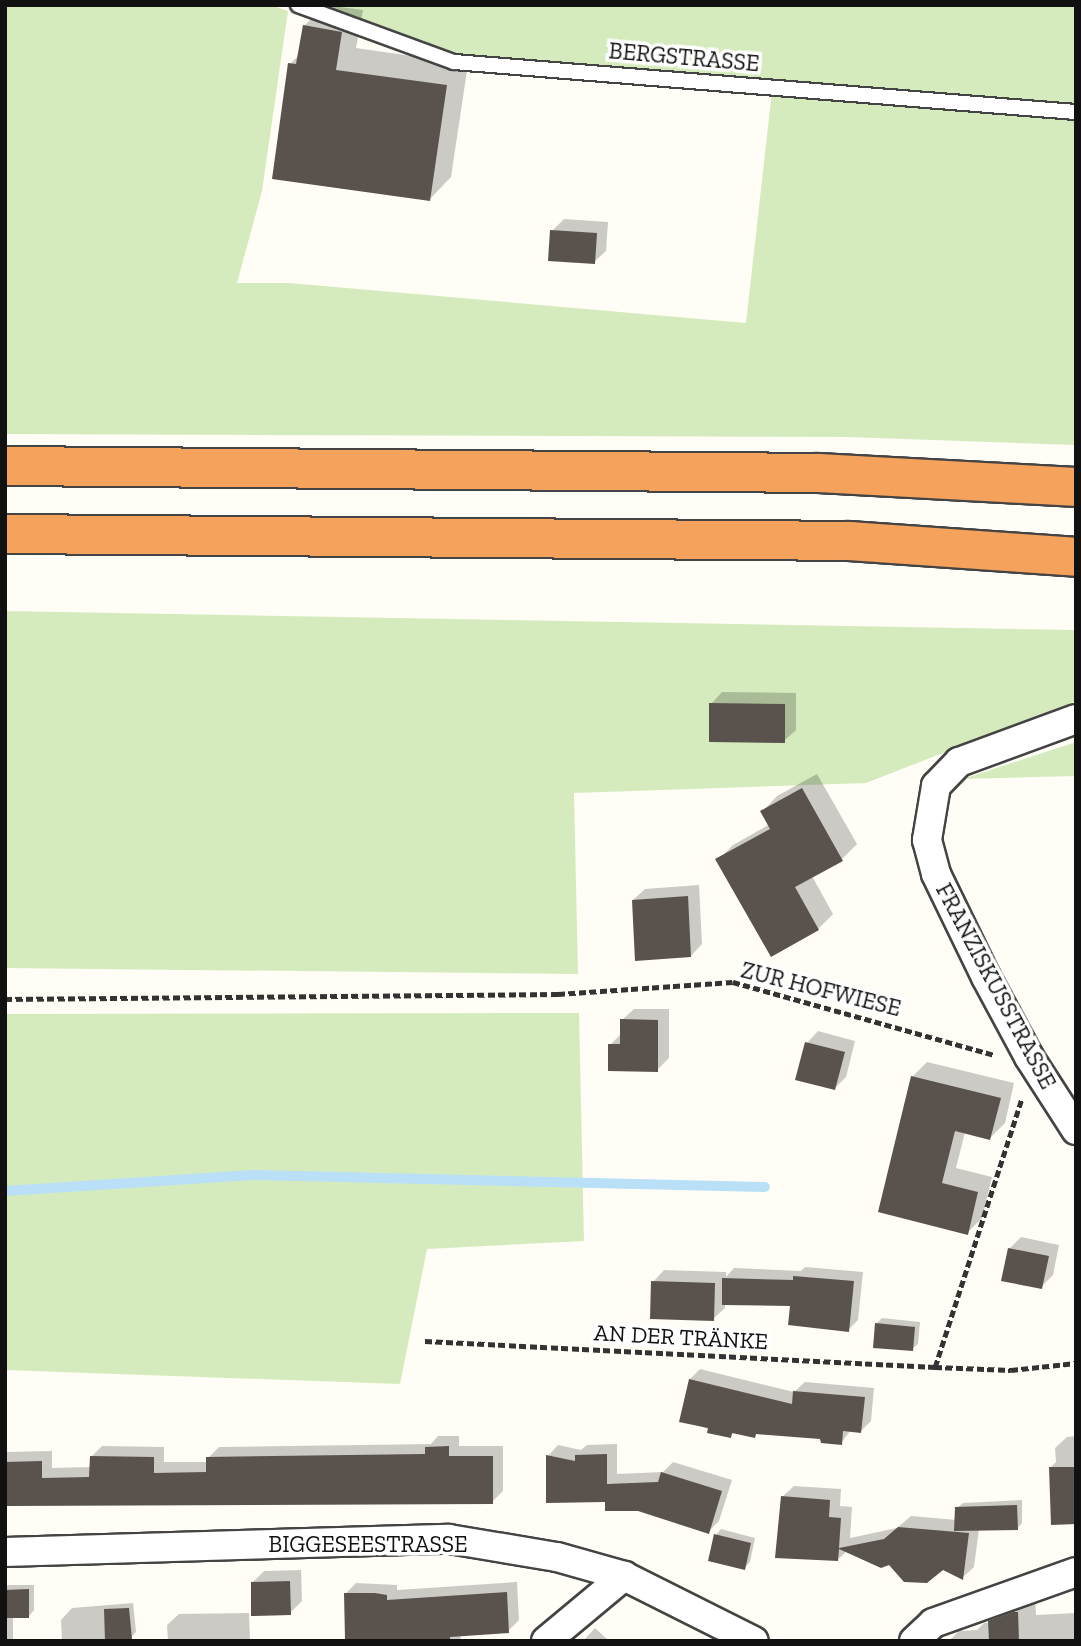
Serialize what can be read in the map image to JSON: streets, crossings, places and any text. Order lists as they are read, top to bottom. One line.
{"streets":{"street":["FRANZISKUSSTRASSE","BIGGESEESTRASSE"],"lane":["BERGSTRASSE"],"path":["ZUR HOFWIESE","AN DER TRÄNKE"]},"crossings":[["FRANZISKUSSTRASSE","ZUR HOFWIESE"]]}
